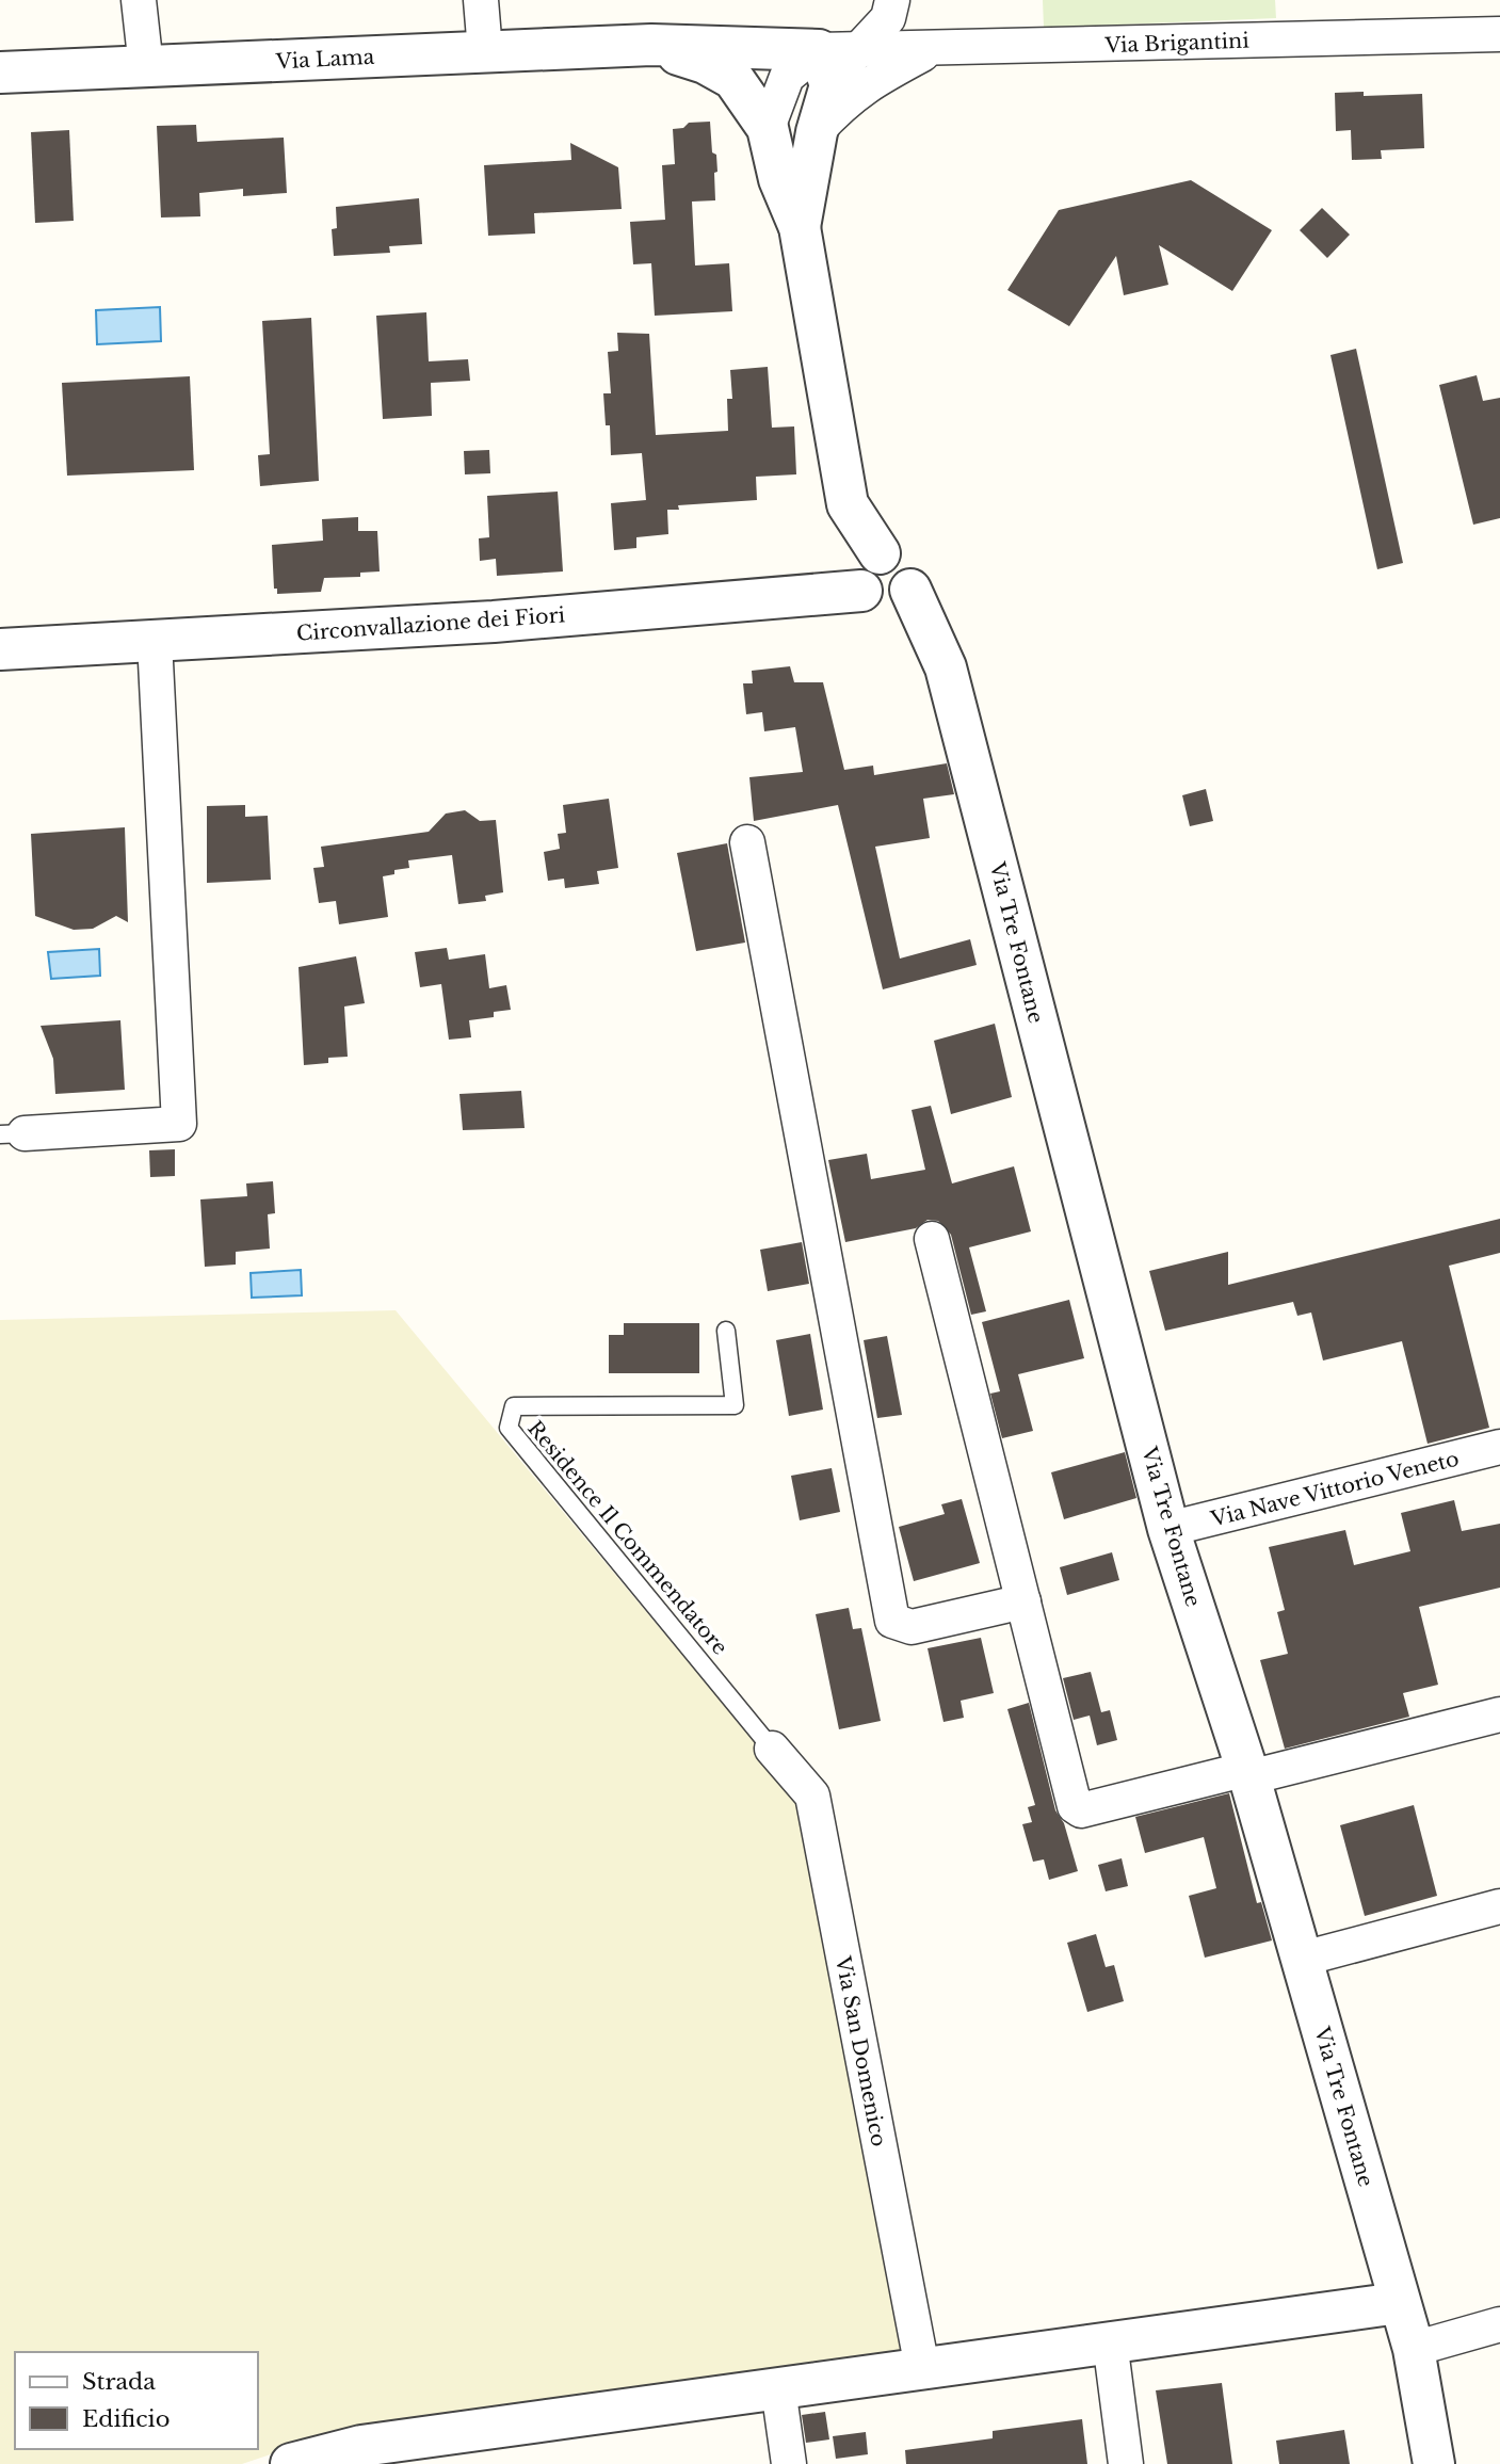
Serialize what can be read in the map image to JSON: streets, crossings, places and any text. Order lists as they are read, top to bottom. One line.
{"streets":{"street":["Via Brigantini","Via Lama","Circonvallazione dei Fiori","Via Tre Fontane","Via Nave Vittorio Veneto","Via San Domenico"],"lane":["Residence Il Commendatore"]},"crossings":[["Via Brigantini","Via Lama"],["Circonvallazione dei Fiori","Via Tre Fontane"],["Via Tre Fontane","Via Nave Vittorio Veneto"],["Residence Il Commendatore","Via San Domenico"]],"legend":["Strada","Edificio"]}
